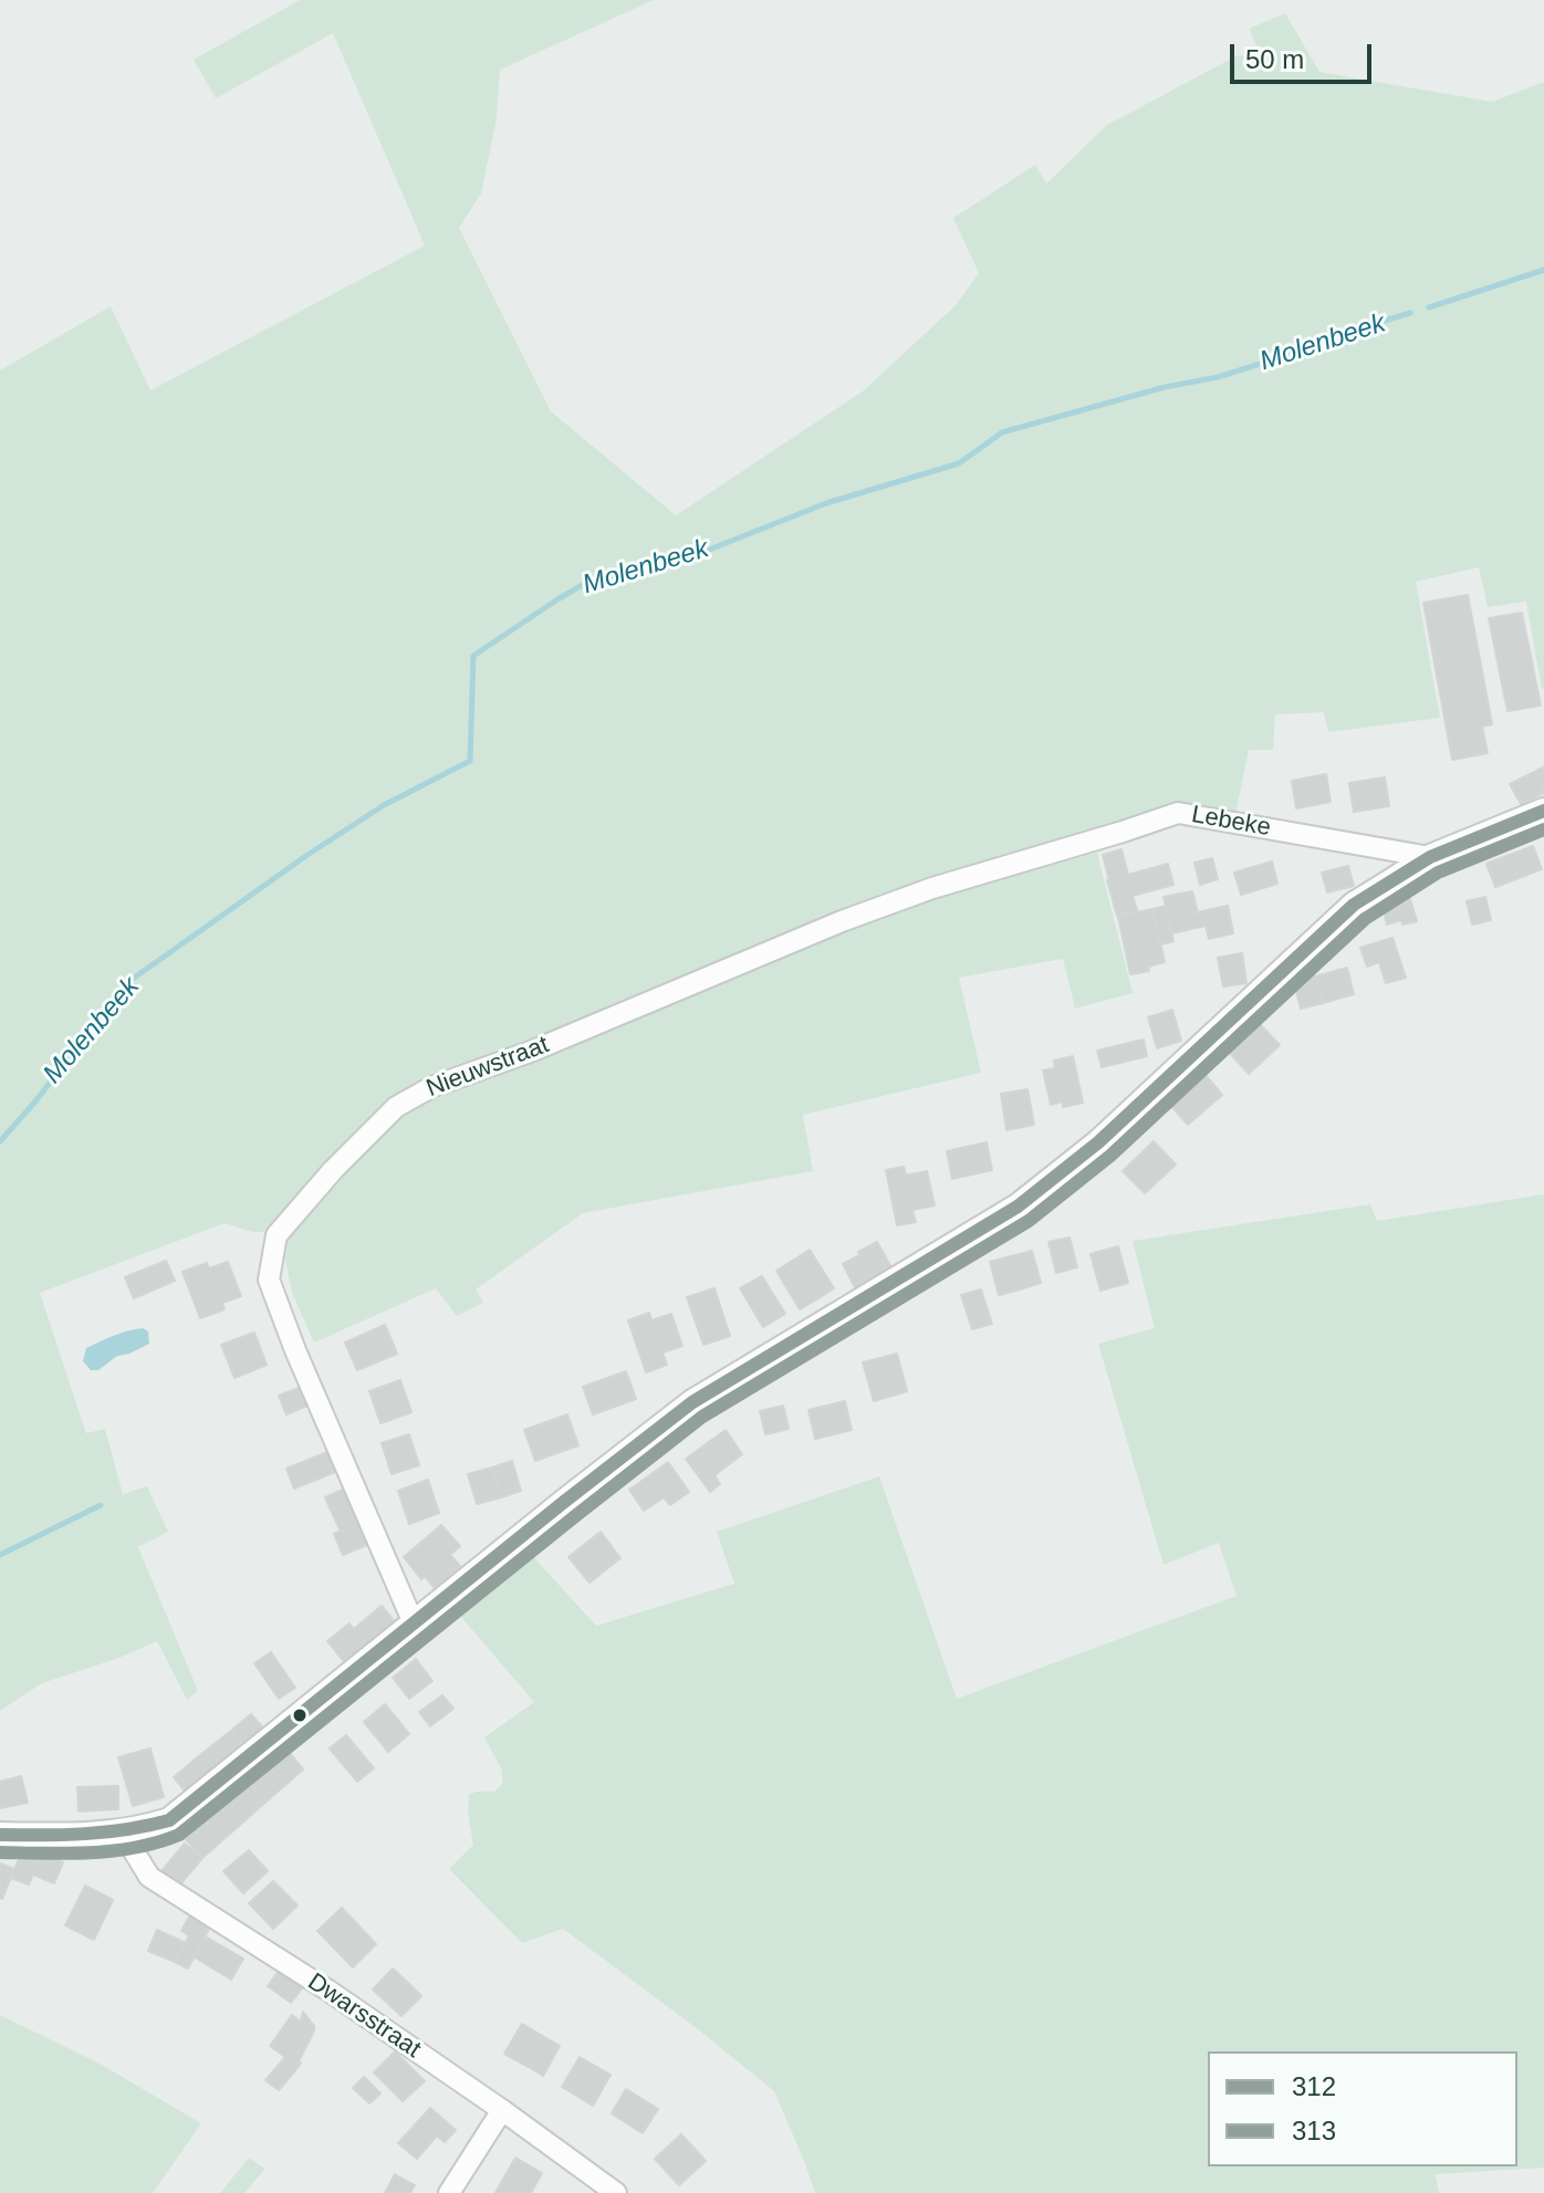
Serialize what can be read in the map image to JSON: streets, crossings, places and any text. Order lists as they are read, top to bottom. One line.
{"streets":{"street":["Lebeke","Nieuwstraat","Dwarsstraat"]},"crossings":[["Lebeke","Nieuwstraat"]],"water":["Molenbeek"],"lines":["transit line 312","transit line 313"],"legend":["312","313"],"scale_bar":"50 m"}
